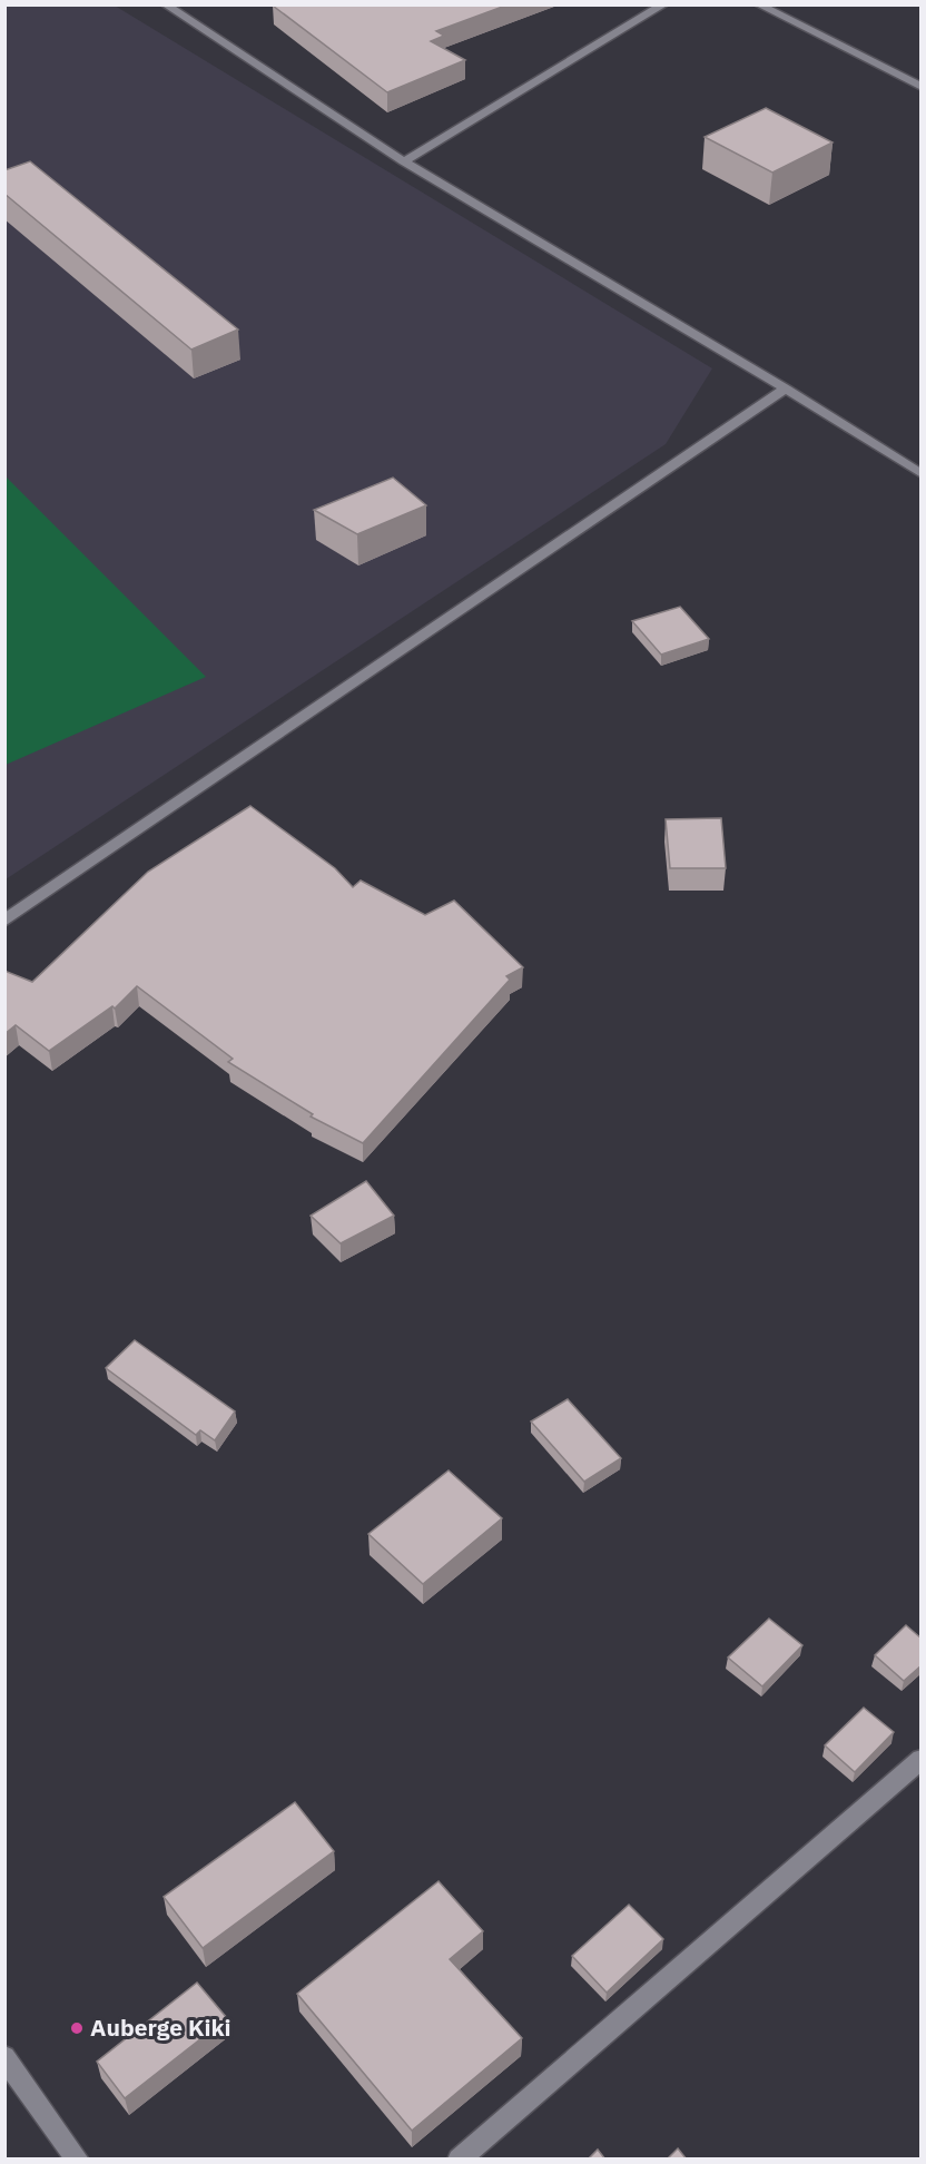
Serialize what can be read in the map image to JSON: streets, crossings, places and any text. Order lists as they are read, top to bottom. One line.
{"places":["Auberge Kiki"]}
